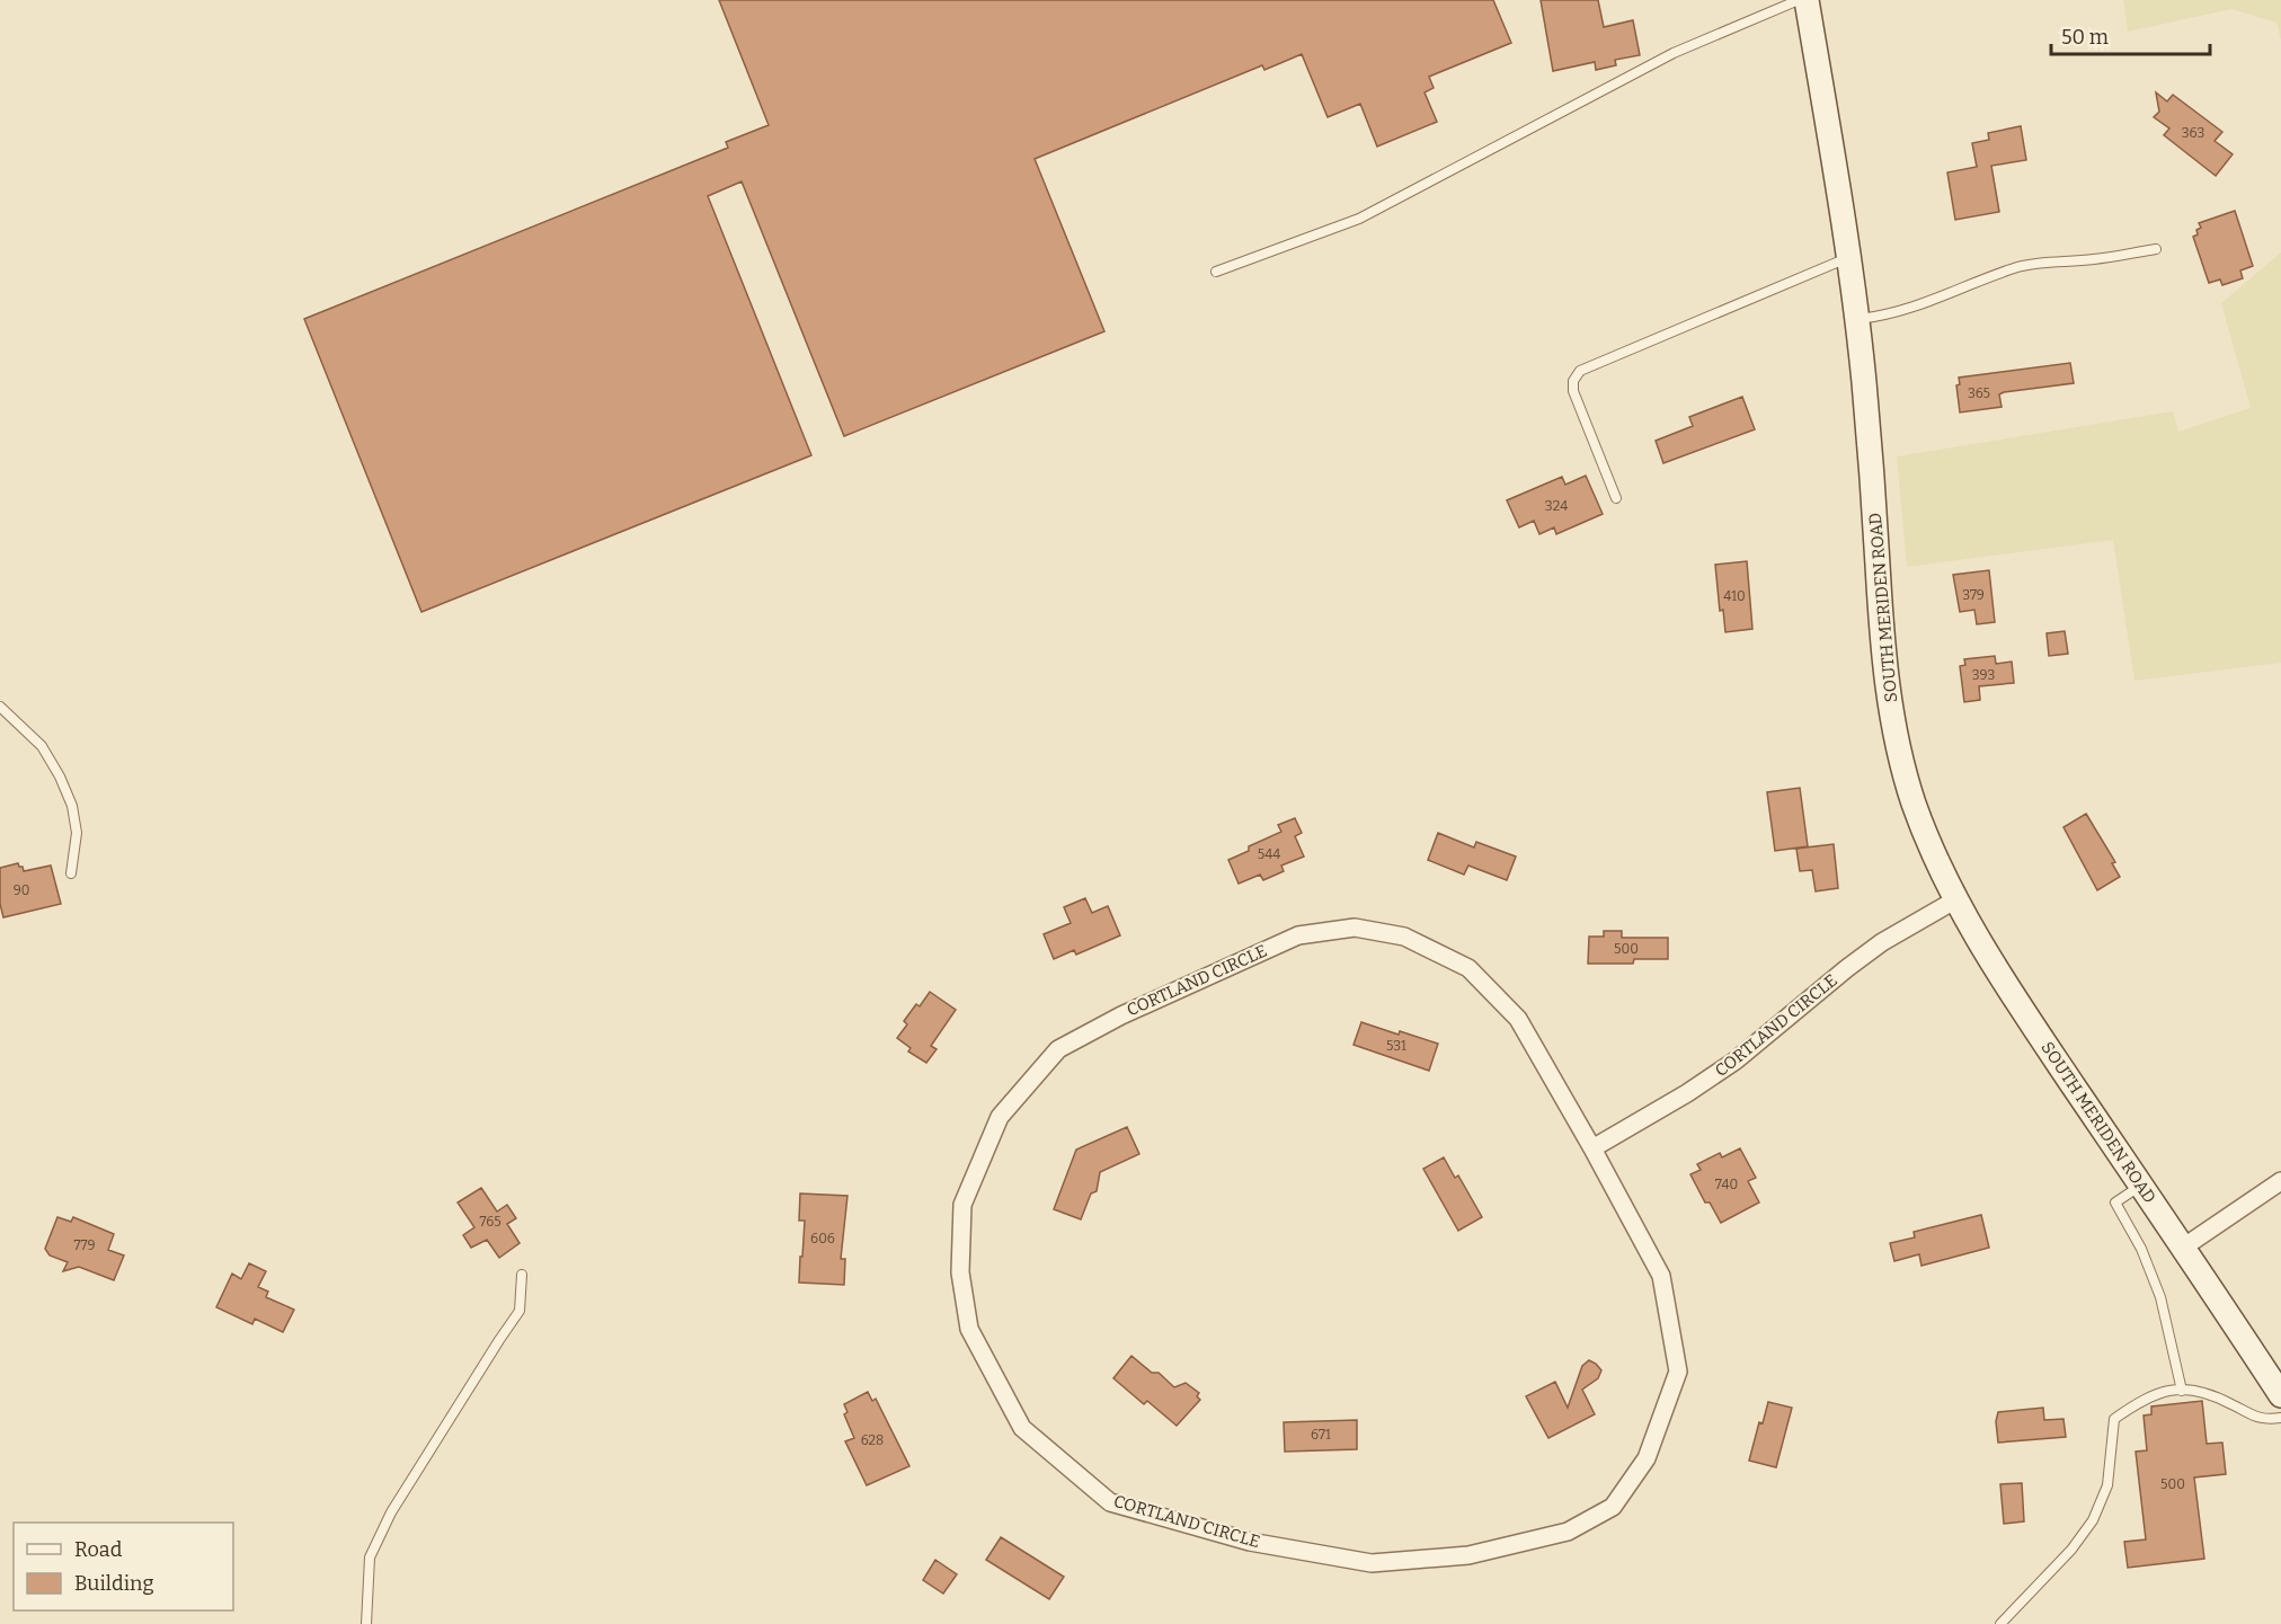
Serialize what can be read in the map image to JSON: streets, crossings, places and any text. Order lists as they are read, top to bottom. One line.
{"streets":{"main road":["SOUTH MERIDEN ROAD"],"street":["CORTLAND CIRCLE"]},"crossings":[["SOUTH MERIDEN ROAD","CORTLAND CIRCLE"]],"house_numbers":["363","365","324","379","410","393","544","90","500","531","740","765","606","779","671","628","500"],"legend":["Road","Building"],"scale_bar":"50 m"}
